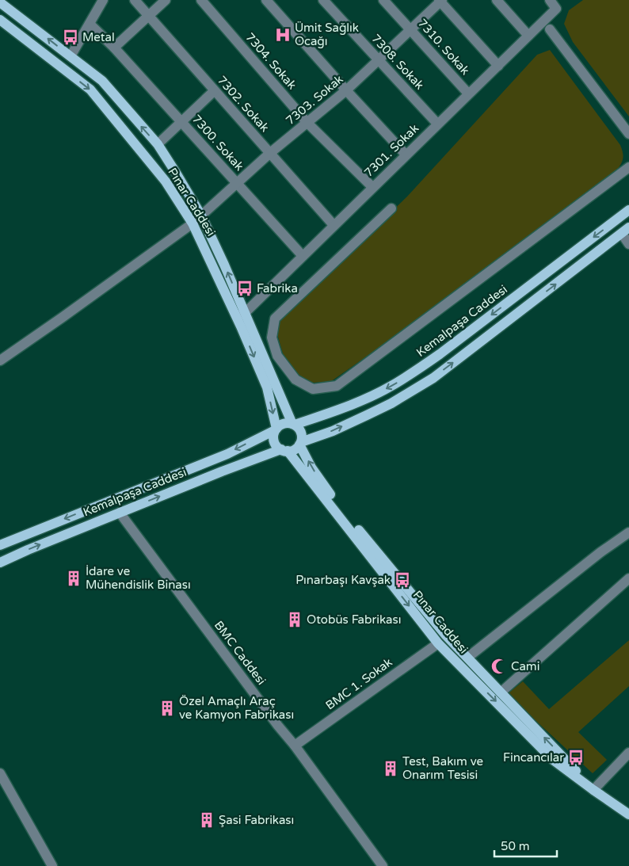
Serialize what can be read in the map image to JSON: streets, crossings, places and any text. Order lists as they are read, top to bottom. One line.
{"streets":{"main road":["Pınar Caddesi","Kemalpaşa Caddesi"],"street":["7310. Sokak","7304. Sokak","7308. Sokak","7303. Sokak","7302. Sokak","7300. Sokak","7301. Sokak","BMC Caddesi","BMC 1. Sokak"]},"crossings":[["7310. Sokak","7303. Sokak"],["7310. Sokak","7301. Sokak"],["7304. Sokak","7303. Sokak"],["7304. Sokak","7301. Sokak"],["7308. Sokak","7303. Sokak"],["7308. Sokak","7301. Sokak"],["7303. Sokak","7302. Sokak"],["7303. Sokak","7300. Sokak"],["7303. Sokak","Pınar Caddesi"],["7302. Sokak","7301. Sokak"],["7300. Sokak","7301. Sokak"],["7301. Sokak","Pınar Caddesi"],["Pınar Caddesi","Kemalpaşa Caddesi"],["Pınar Caddesi","BMC 1. Sokak"],["Kemalpaşa Caddesi","BMC Caddesi"],["BMC Caddesi","BMC 1. Sokak"]],"places":{"hospital":["Ümit Sağlık Ocağı"],"bus stop":["Metal","Fabrika","Pınarbaşı Kavşak","Fincancılar"],"building":["İdare ve Mühendislik Binası","Otobüs Fabrikası","Özel Amaçlı Araç ve Kamyon Fabrikası","Test, Bakım ve Onarım Tesisi","Şasi Fabrikası"],"mosque":["Cami"]},"scale_bar":"50 m"}
